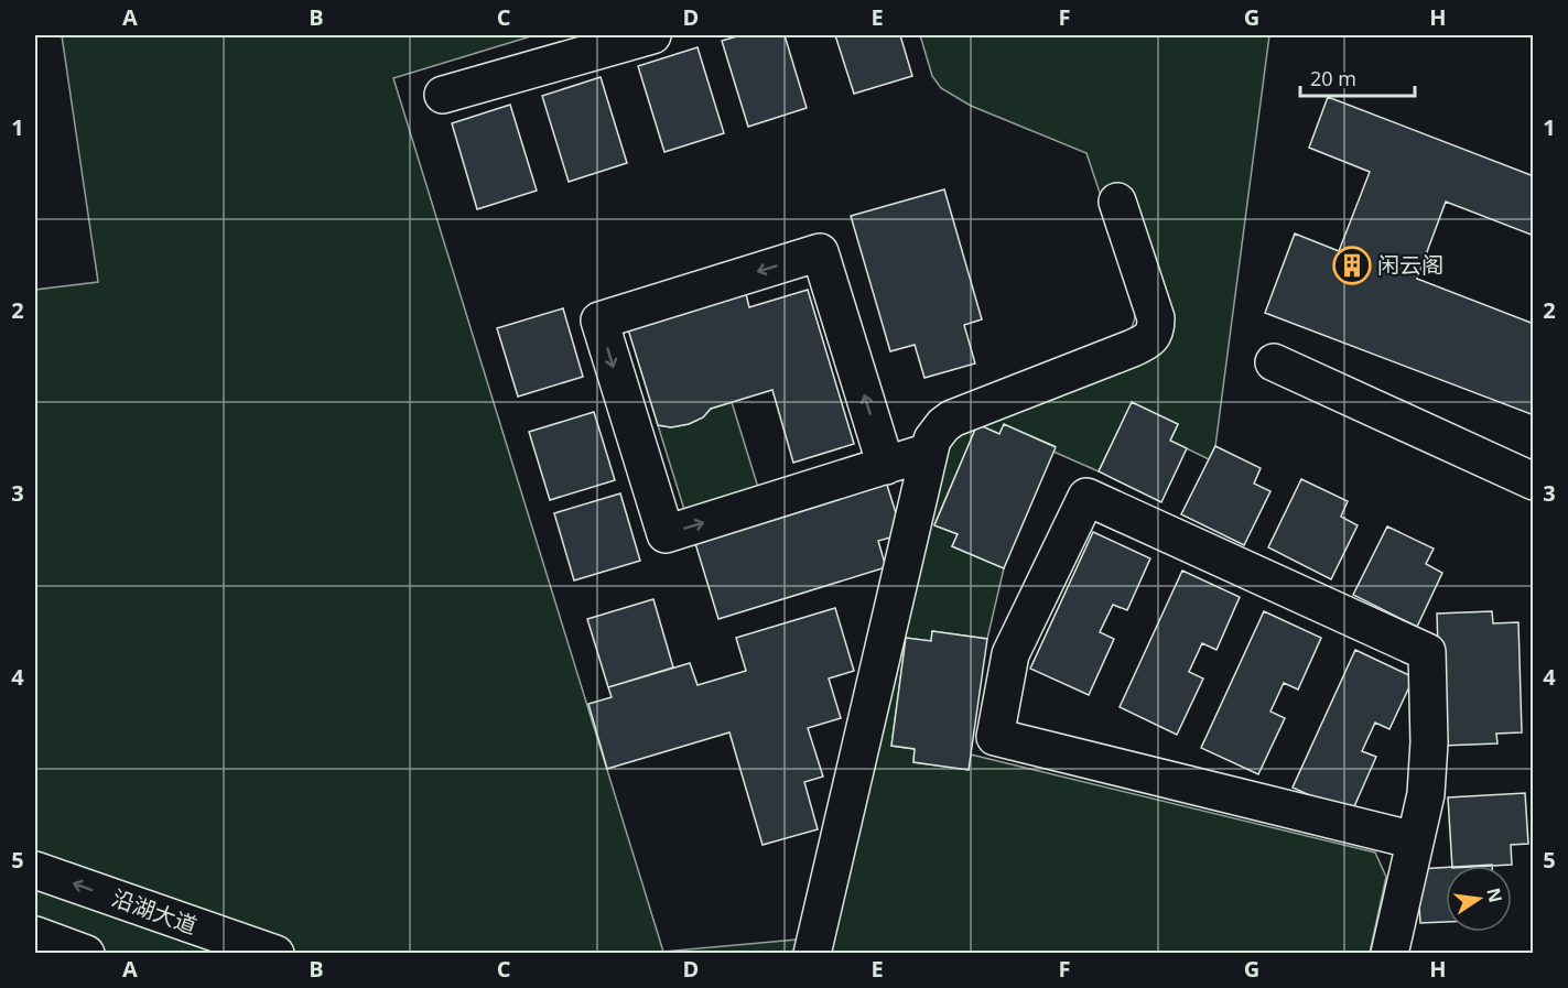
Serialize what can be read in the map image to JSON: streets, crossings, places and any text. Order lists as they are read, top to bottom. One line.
{"streets":{"street":["沿湖大道"]},"one_way":["沿湖大道"],"places":{"building":["闲云阁"]},"scale_bar":"20 m","north":"right","grid":{"columns":["A","B","C","D","E","F","G","H"],"rows":["1","2","3","4","5"]}}
